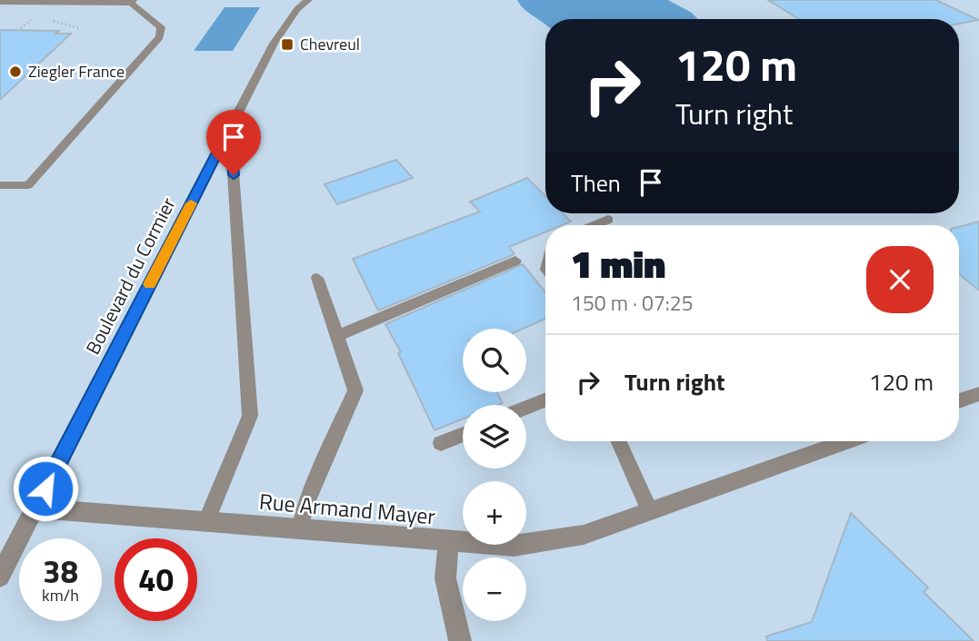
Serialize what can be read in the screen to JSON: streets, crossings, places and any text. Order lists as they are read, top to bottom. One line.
{"streets":{"street":["Boulevard du Cormier","Rue Armand Mayer"]},"crossings":[["Boulevard du Cormier","Rue Armand Mayer"]],"places":{"transit":["Chevreul"],"other":["Ziegler France"]},"page":{"turn":["120 m","Turn right"],"then":"Then","heading":["1 min","150 m · 07:25"],"map_buttons":["+","−"],"list":[{"name":"Turn right","value":"120 m"}],"speed":"38 km/h","limit":"40"}}
